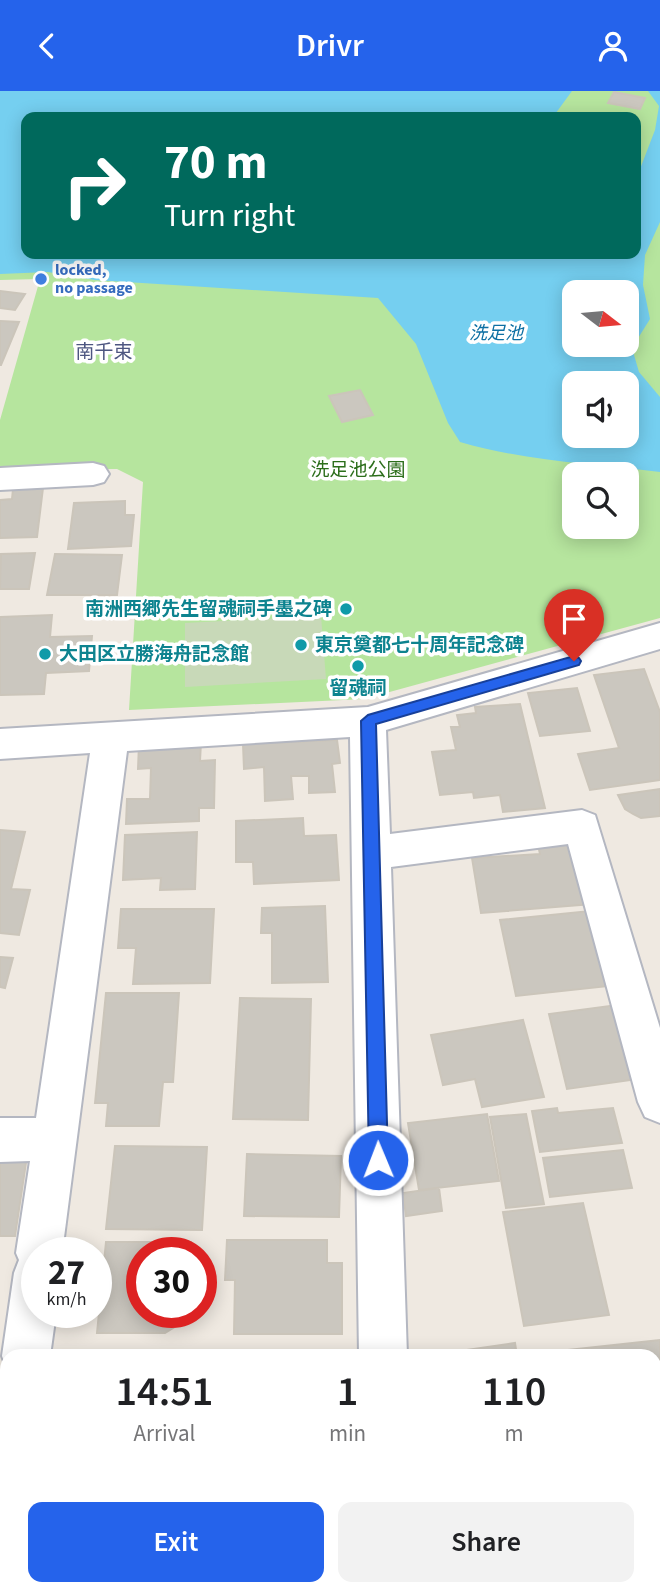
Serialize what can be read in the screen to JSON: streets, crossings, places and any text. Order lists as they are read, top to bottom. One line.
{"districts":["南千束"],"water":["洗足池"],"parks":["洗足池公園"],"places":["locked, no passage","南洲西郷先生留魂祠手墨之碑","東京奠都七十周年記念碑","大田区立勝海舟記念館","留魂祠"],"north":"right","page":{"header":"Drivr","turn":["70 m","Turn right"],"speed":"27 km/h","limit":"30","eta":["14:51","Arrival","1","min","110","m"],"buttons":["Exit","Share"]}}
